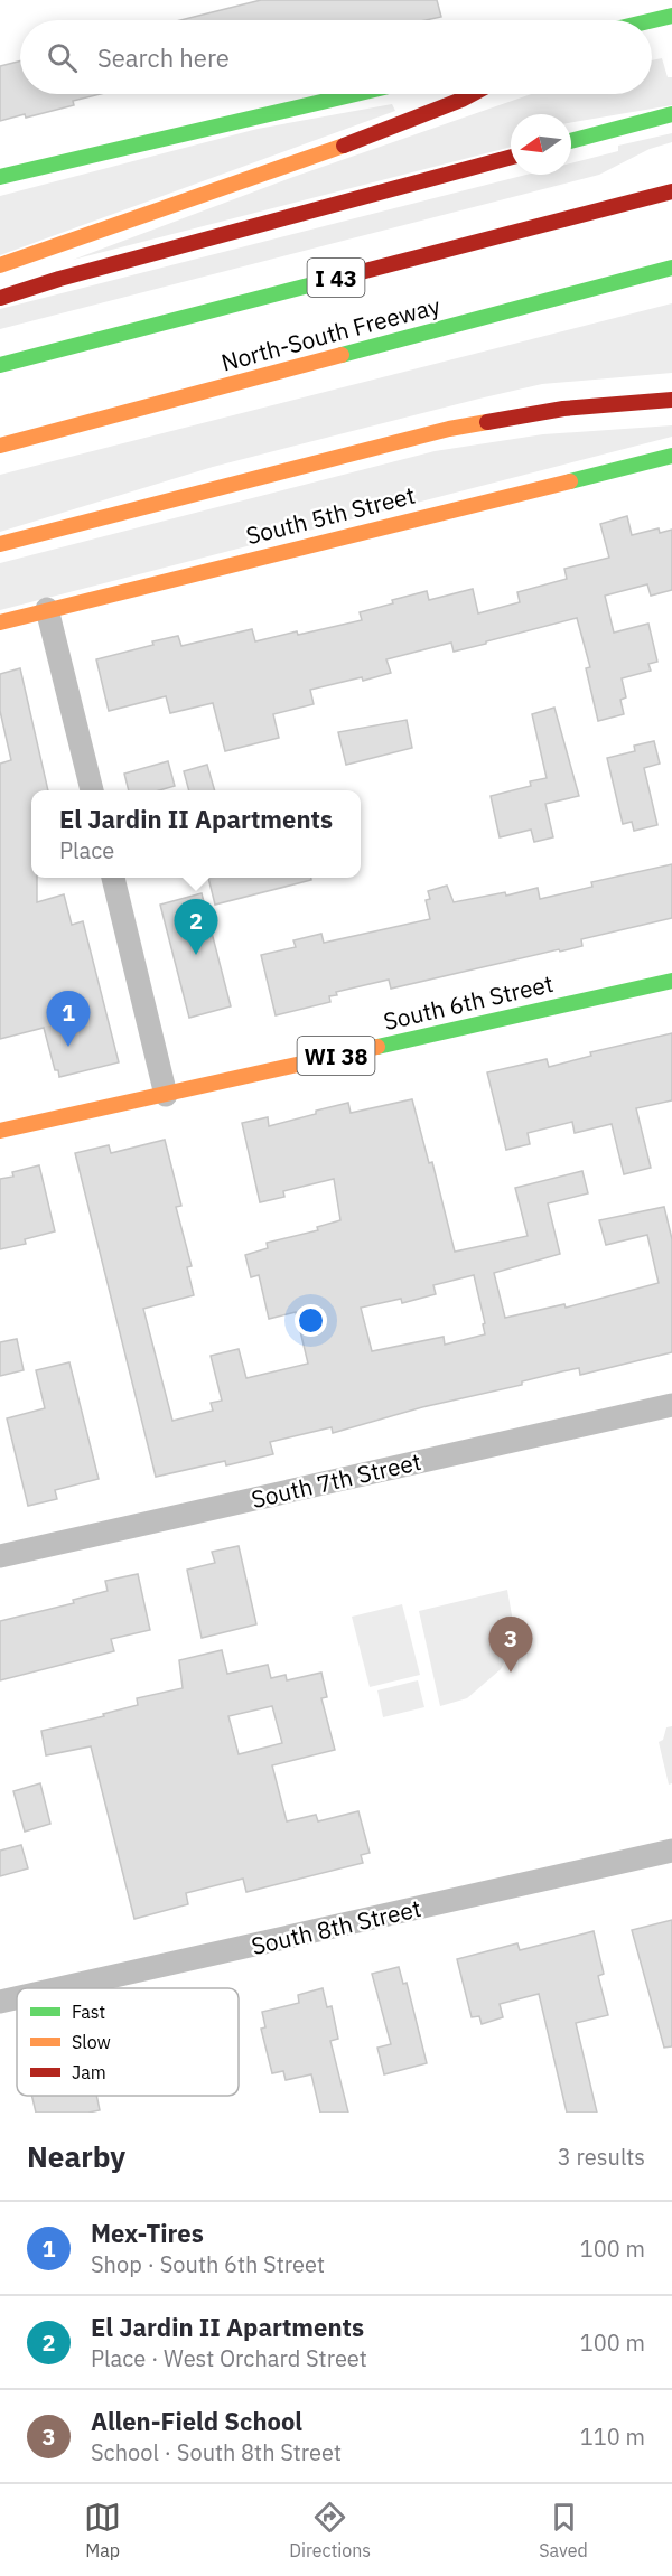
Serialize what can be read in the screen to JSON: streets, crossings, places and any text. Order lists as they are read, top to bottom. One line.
{"streets":{"main road":["I 43","North-South Freeway","South 5th Street","South 6th Street","WI 38"],"street":["South 7th Street","South 8th Street"]},"legend":["Fast","Slow","Jam"],"north":"left","page":{"search":"Search here","popup":["El Jardin II Apartments","Place"],"pins":["2","1","3"],"heading":["Nearby","3 results"],"list":[{"mark":"1","name":"Mex-Tires","note":"Shop · South 6th Street","value":"100 m"},{"mark":"2","name":"El Jardin II Apartments","note":"Place · West Orchard Street","value":"100 m"},{"mark":"3","name":"Allen-Field School","note":"School · South 8th Street","value":"110 m"}],"nav":["Map","Directions","Saved"]}}
